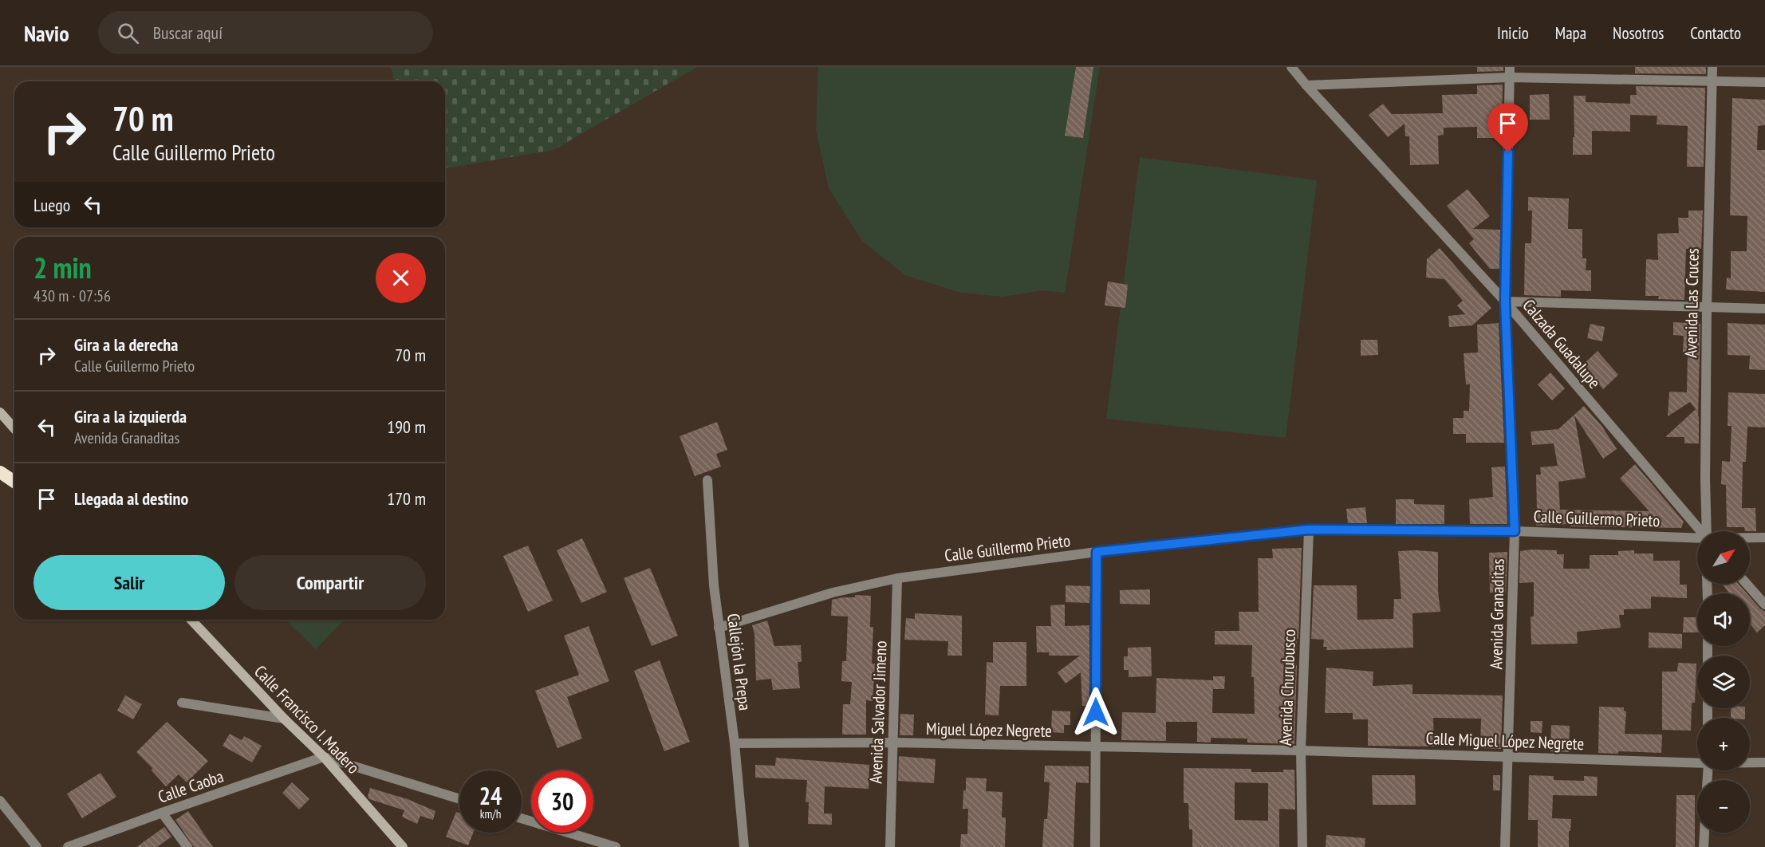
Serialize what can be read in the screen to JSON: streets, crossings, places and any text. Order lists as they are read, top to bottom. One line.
{"streets":{"main road":["Calle Francisco I. Madero"],"street":["Avenida Las Cruces","Calzada Guadalupe","Calle Guillermo Prieto","Avenida Granaditas","Callejón la Prepa","Avenida Churubusco","Avenida Salvador Jimeno","Miguel López Negrete","Calle Miguel López Negrete","Calle Caoba"]},"crossings":[["Calzada Guadalupe","Avenida Granaditas"],["Calle Guillermo Prieto","Avenida Granaditas"],["Calle Guillermo Prieto","Callejón la Prepa"],["Calle Guillermo Prieto","Avenida Churubusco"],["Calle Guillermo Prieto","Avenida Salvador Jimeno"],["Avenida Granaditas","Calle Miguel López Negrete"],["Callejón la Prepa","Miguel López Negrete"],["Avenida Churubusco","Miguel López Negrete"],["Avenida Churubusco","Calle Miguel López Negrete"],["Avenida Salvador Jimeno","Miguel López Negrete"],["Calle Francisco I. Madero","Calle Caoba"],["Miguel López Negrete","Calle Miguel López Negrete"]],"north":"top right","page":{"header":"Navio","search":"Buscar aquí","nav":["Inicio","Mapa","Nosotros","Contacto"],"turn":["70 m","Calle Guillermo Prieto"],"then":"Luego","heading":["2 min","430 m · 07:56"],"list":[{"name":"Gira a la derecha","note":"Calle Guillermo Prieto","value":"70 m"},{"name":"Gira a la izquierda","note":"Avenida Granaditas","value":"190 m"},{"name":"Llegada al destino","value":"170 m"}],"map_buttons":["+","−"],"buttons":["Salir","Compartir"],"speed":"24 km/h","limit":"30"}}
